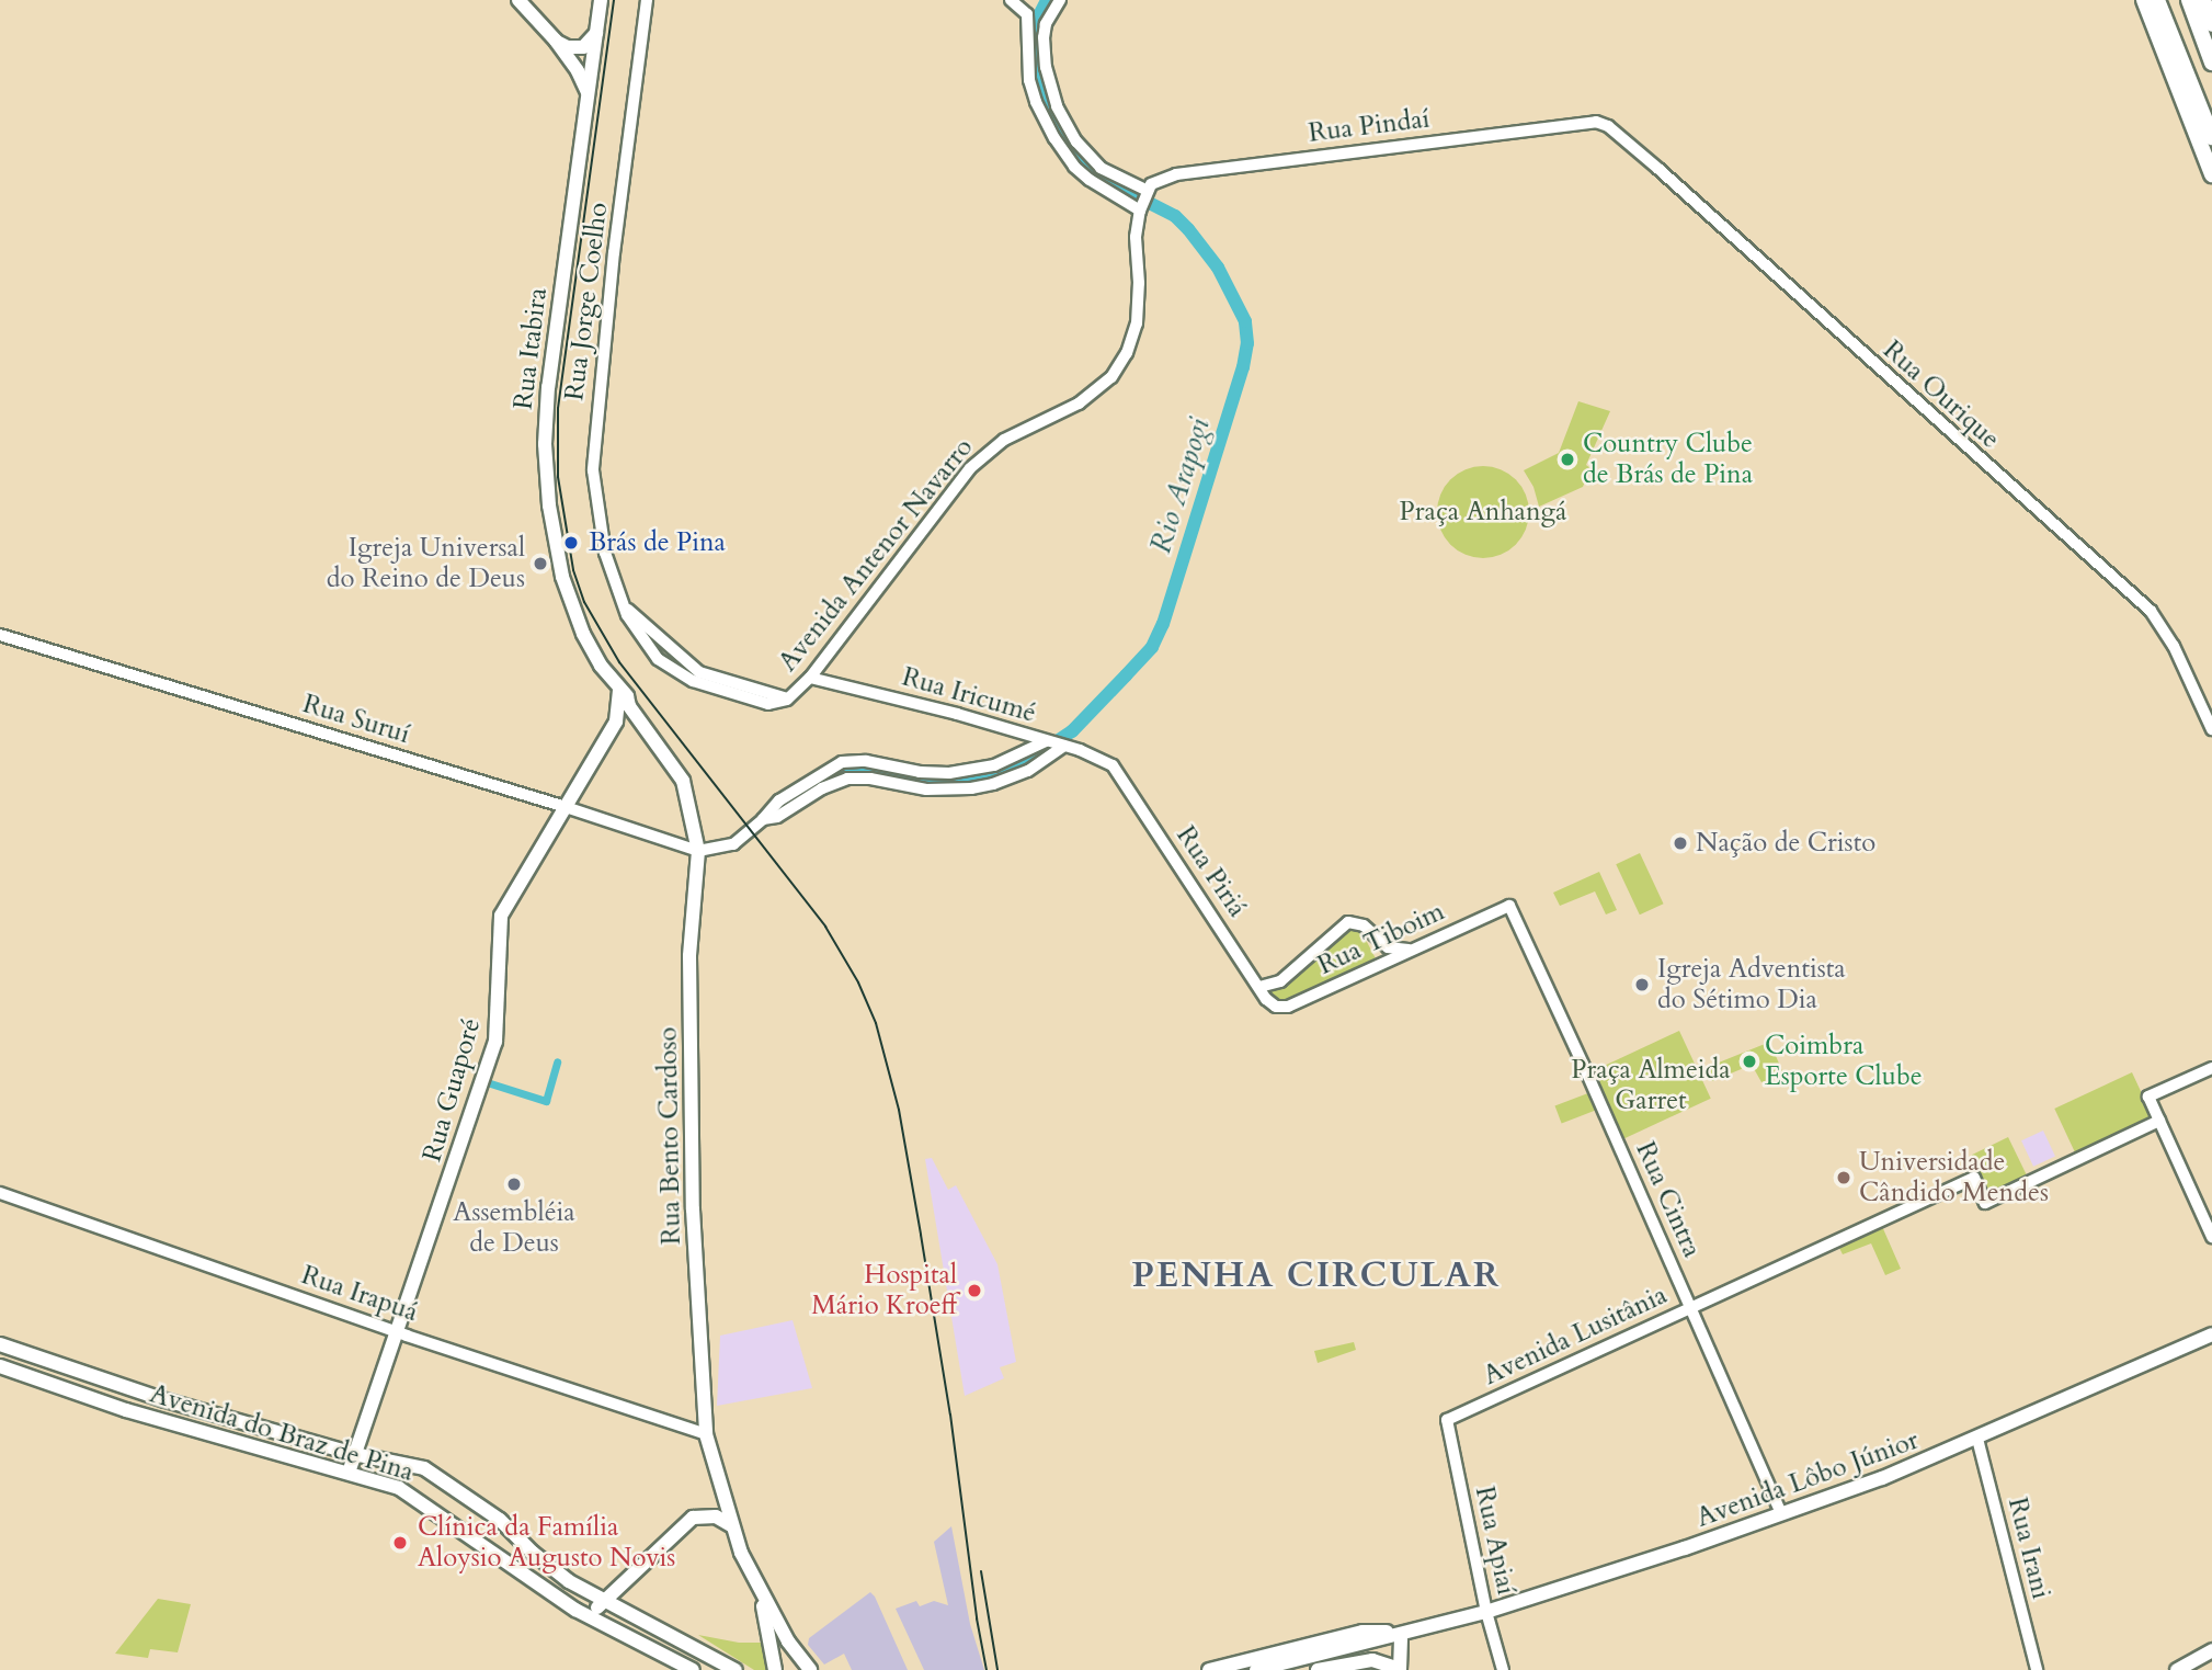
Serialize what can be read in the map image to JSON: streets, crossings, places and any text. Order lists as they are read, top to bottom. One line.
{"streets":{"main road":["Rua Itabira","Rua Guaporé","Rua Bento Cardoso","Avenida do Braz de Pina","Avenida Lôbo Júnior"],"street":["Rua Pindaí","Rua Jorge Coelho","Rua Ourique","Avenida Antenor Navarro","Rua Iricumé","Rua Suruí","Rua Piriá","Rua Tiboim","Rua Cintra","Rua Irapuá","Avenida Lusitânia","Rua Apiaí","Rua Irani"]},"crossings":[["Rua Pindaí","Rua Ourique"],["Rua Pindaí","Avenida Antenor Navarro"],["Rua Jorge Coelho","Avenida Antenor Navarro"],["Rua Itabira","Rua Guaporé"],["Rua Itabira","Rua Bento Cardoso"],["Avenida Antenor Navarro","Rua Iricumé"],["Rua Iricumé","Rua Piriá"],["Rua Suruí","Rua Guaporé"],["Rua Suruí","Rua Bento Cardoso"],["Rua Piriá","Rua Tiboim"],["Rua Tiboim","Rua Cintra"],["Rua Guaporé","Rua Bento Cardoso"],["Rua Guaporé","Rua Irapuá"],["Rua Guaporé","Avenida do Braz de Pina"],["Rua Bento Cardoso","Rua Irapuá"],["Rua Cintra","Avenida Lusitânia"],["Rua Cintra","Avenida Lôbo Júnior"],["Avenida Lusitânia","Rua Apiaí"],["Avenida Lôbo Júnior","Rua Apiaí"],["Avenida Lôbo Júnior","Rua Irani"]],"districts":["PENHA CIRCULAR"],"water":["Rio Arapogi"],"parks":["Praça Anhangá","Praça Almeida Garret"],"places":["Country Clube de Brás de Pina","Brás de Pina","Igreja Universal do Reino de Deus","Nação de Cristo","Igreja Adventista do Sétimo Dia","Coimbra Esporte Clube","Universidade Cândido Mendes","Assembléia de Deus","Hospital Mário Kroeff","Clínica da Família Aloysio Augusto Novis"]}
